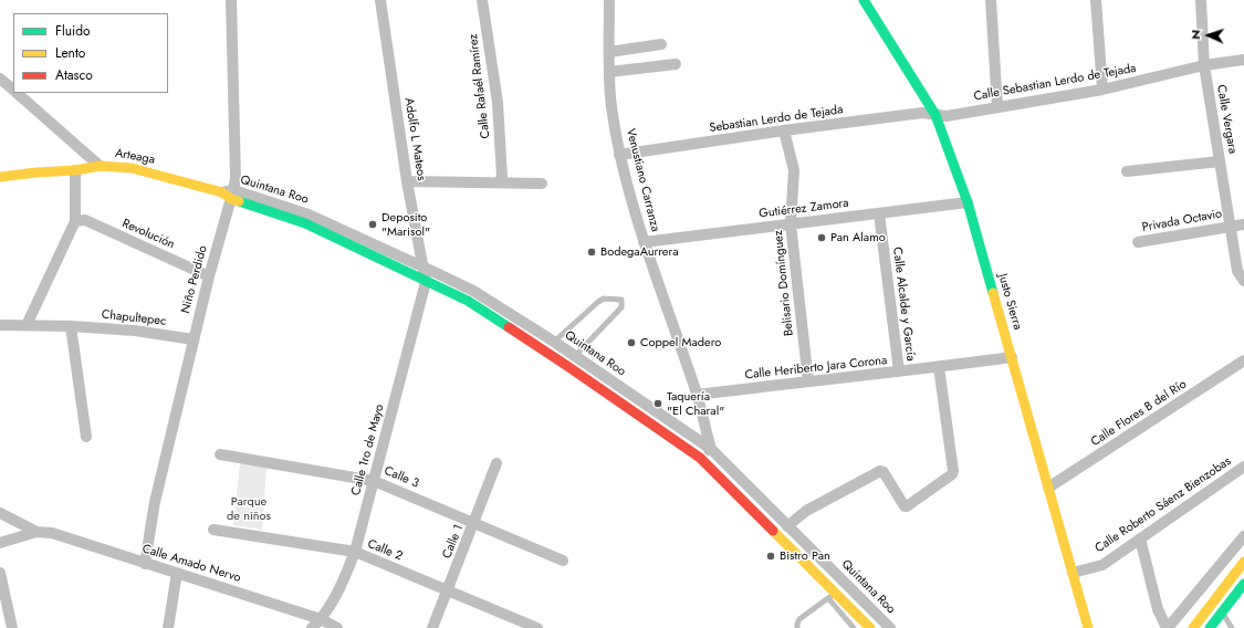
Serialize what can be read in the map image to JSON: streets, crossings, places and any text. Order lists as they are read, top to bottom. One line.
{"streets":{"street":["Calle Sebastian Lerdo de Tejada","Calle Rafaél Ramírez","Sebastian Lerdo de Tejada","Calle Vergara","Adolfo L Mateos","Arteaga","Venustiano Carranza","Quintana Roo","Gutiérrez Zamora","Privada Octavio","Revolución","Niño Perdido","Belisario Domínguez","Justo Sierra","Calle Alcalde y García","Chapultepec","Calle Heriberto Jara Corona","Calle Flores B del Río","Calle 1ro de Mayo","Calle 3","Calle Roberto Sáenz Bienzobas","Calle 1","Calle 2","Calle Amado Nervo"]},"crossings":[["Calle Sebastian Lerdo de Tejada","Sebastian Lerdo de Tejada"],["Calle Sebastian Lerdo de Tejada","Calle Vergara"],["Calle Sebastian Lerdo de Tejada","Justo Sierra"],["Sebastian Lerdo de Tejada","Venustiano Carranza"],["Sebastian Lerdo de Tejada","Belisario Domínguez"],["Sebastian Lerdo de Tejada","Justo Sierra"],["Calle Vergara","Privada Octavio"],["Adolfo L Mateos","Quintana Roo"],["Adolfo L Mateos","Calle 1ro de Mayo"],["Arteaga","Quintana Roo"],["Venustiano Carranza","Quintana Roo"],["Venustiano Carranza","Gutiérrez Zamora"],["Venustiano Carranza","Calle Heriberto Jara Corona"],["Quintana Roo","Niño Perdido"],["Quintana Roo","Calle 1ro de Mayo"],["Gutiérrez Zamora","Belisario Domínguez"],["Gutiérrez Zamora","Justo Sierra"],["Gutiérrez Zamora","Calle Alcalde y García"],["Revolución","Niño Perdido"],["Niño Perdido","Chapultepec"],["Niño Perdido","Calle Amado Nervo"],["Belisario Domínguez","Calle Heriberto Jara Corona"],["Justo Sierra","Calle Heriberto Jara Corona"],["Justo Sierra","Calle Flores B del Río"],["Justo Sierra","Calle Roberto Sáenz Bienzobas"],["Calle Alcalde y García","Calle Heriberto Jara Corona"],["Calle 1ro de Mayo","Calle 3"],["Calle 1ro de Mayo","Calle 2"],["Calle 1ro de Mayo","Calle Amado Nervo"],["Calle 3","Calle 1"],["Calle 1","Calle 2"]],"parks":["Parque de niños"],"places":["Deposito \"Marisol\"","Pan Alamo","BodegaAurrera","Coppel Madero","Taquería \"El Charal\"","Bistro Pan"],"legend":["Fluido","Lento","Atasco"],"north":"left"}
